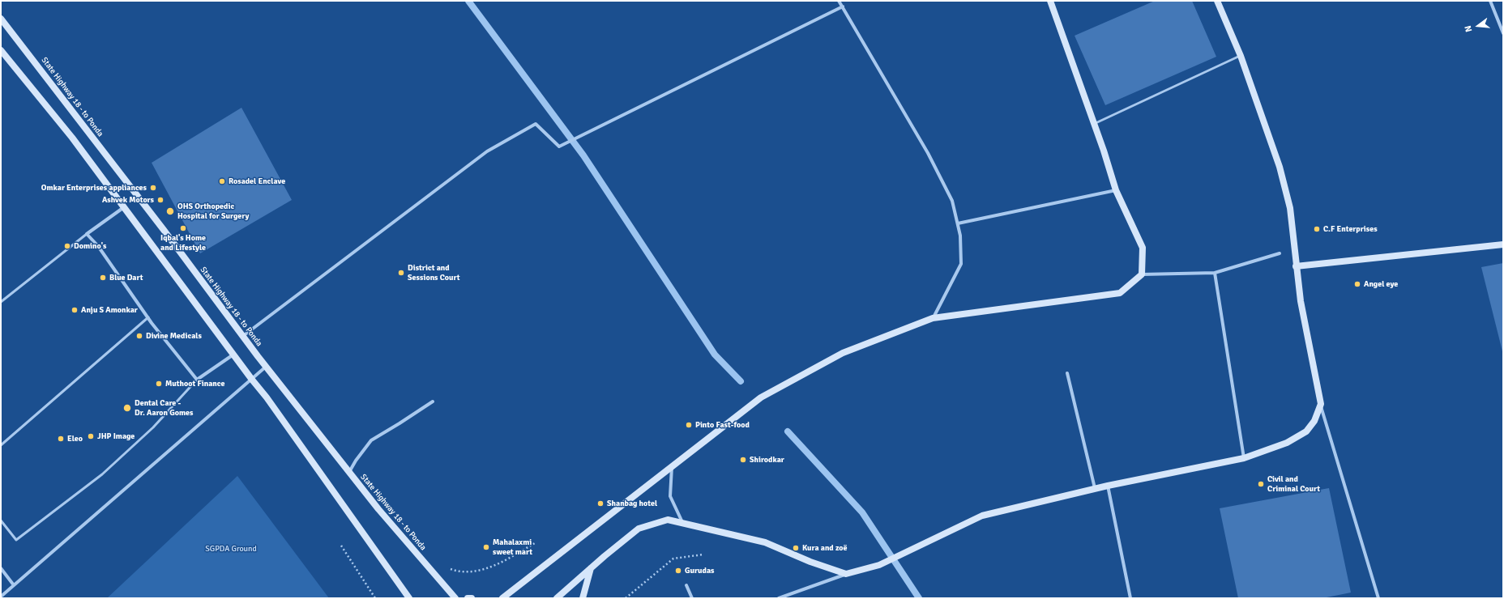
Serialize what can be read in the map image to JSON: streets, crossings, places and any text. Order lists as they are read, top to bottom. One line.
{"streets":{"main road":["State Highway 18 - to Ponda"]},"parks":["SGPDA Ground"],"places":["Rosadel Enclave","Omkar Enterprises appliances","Ashvek Motors","OHS Orthopedic Hospital for Surgery","Iqbal's Home and Lifestyle","C.F Enterprises","Domino's","District and Sessions Court","Blue Dart","Angel eye","Anju S Amonkar","Divine Medicals","Muthoot Finance","Dental Care - Dr. Aaron Gomes","Pinto Fast-food","JHP Image","Eleo","Shirodkar","Civil and Criminal Court","Shanbag hotel","Mahalaxmi sweet mart","Kura and zoë","Gurudas"],"north":"left"}
